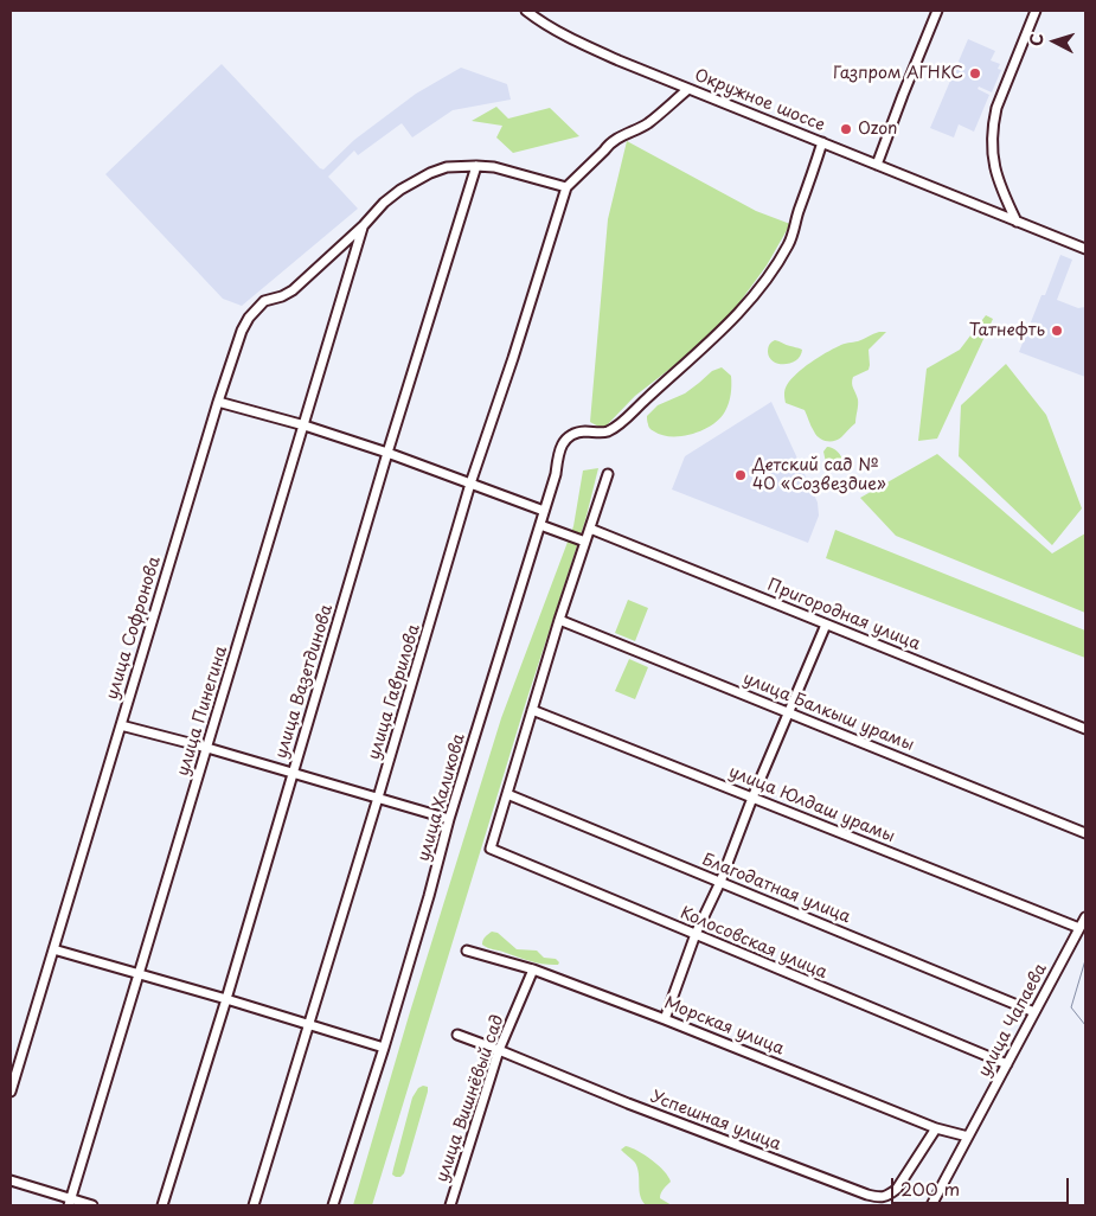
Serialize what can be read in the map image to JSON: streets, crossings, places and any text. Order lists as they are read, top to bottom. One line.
{"streets":{"street":["Окружное шоссе","Пригородная улица","улица Софронова","улица Вазетдинова","улица Гаврилова","улица Пинегина","улица Балкыш урамы","улица Халикова","улица Юлдаш урамы","Благодатная улица","Колосовская улица","улица Чапаева","Морская улица","улица Вишнёвый сад","Успешная улица"]},"crossings":[["Окружное шоссе","улица Халикова"],["улица Софронова","улица Вазетдинова"],["улица Софронова","улица Гаврилова"],["улица Софронова","улица Пинегина"],["улица Юлдаш урамы","улица Чапаева"],["Благодатная улица","Колосовская улица"],["Благодатная улица","улица Чапаева"],["Колосовская улица","улица Чапаева"],["улица Чапаева","Морская улица"],["Морская улица","улица Вишнёвый сад"],["Морская улица","Успешная улица"],["улица Вишнёвый сад","Успешная улица"]],"places":["Газпром АГНКС","Ozon","Татнефть","Детский сад № 40 «Созвездие»"],"scale_bar":"200 m","north":"left"}
